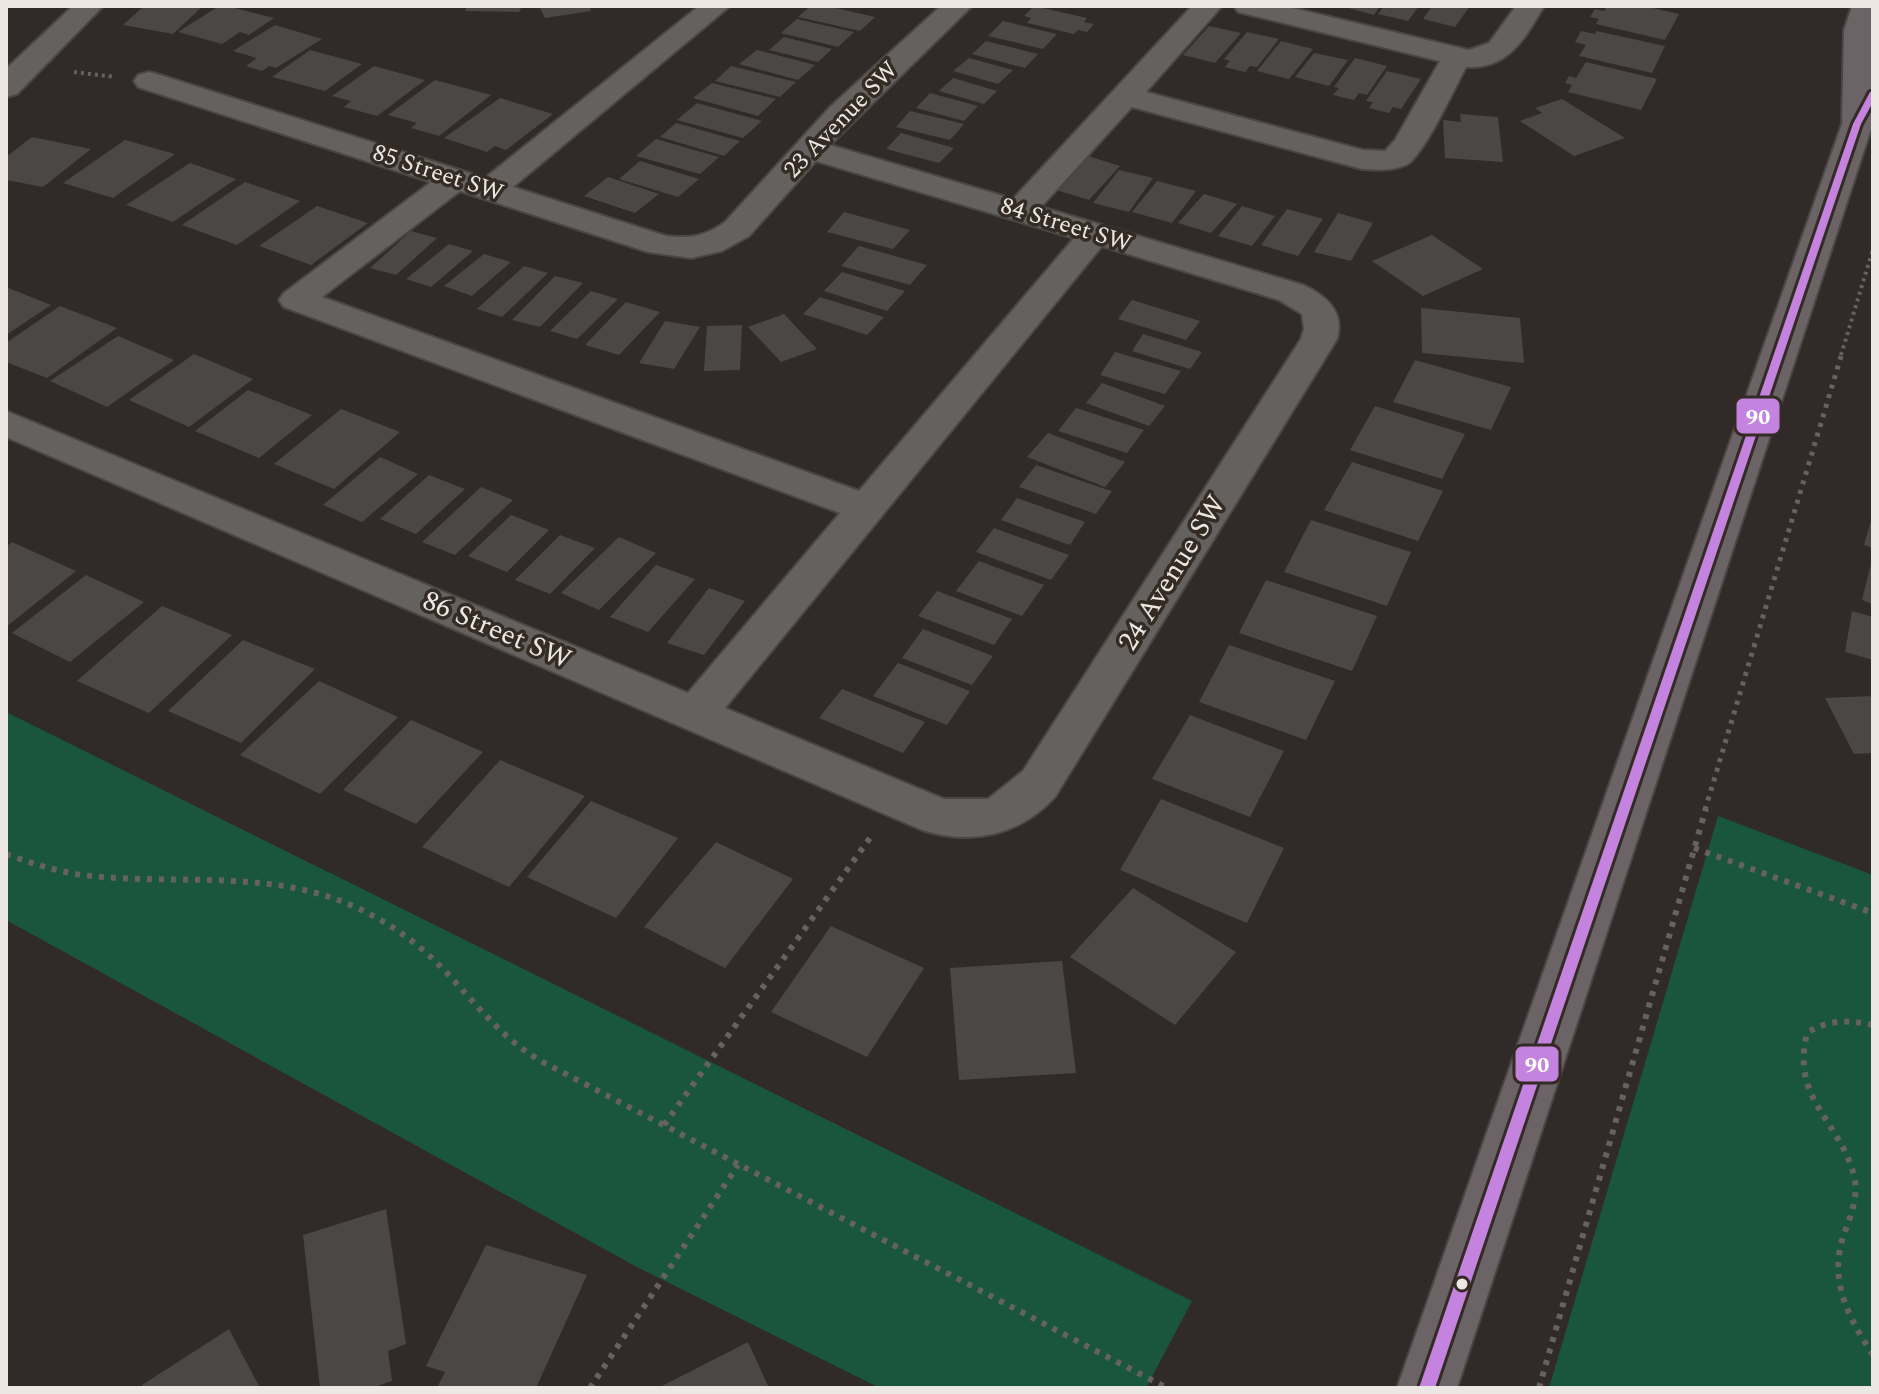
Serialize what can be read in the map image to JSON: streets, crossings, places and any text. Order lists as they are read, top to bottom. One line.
{"streets":{"street":["23 Avenue SW","85 Street SW","84 Street SW","24 Avenue SW","86 Street SW"]},"crossings":[["23 Avenue SW","85 Street SW"],["23 Avenue SW","84 Street SW"],["84 Street SW","24 Avenue SW"],["24 Avenue SW","86 Street SW"]],"lines":["transit line 90"]}
